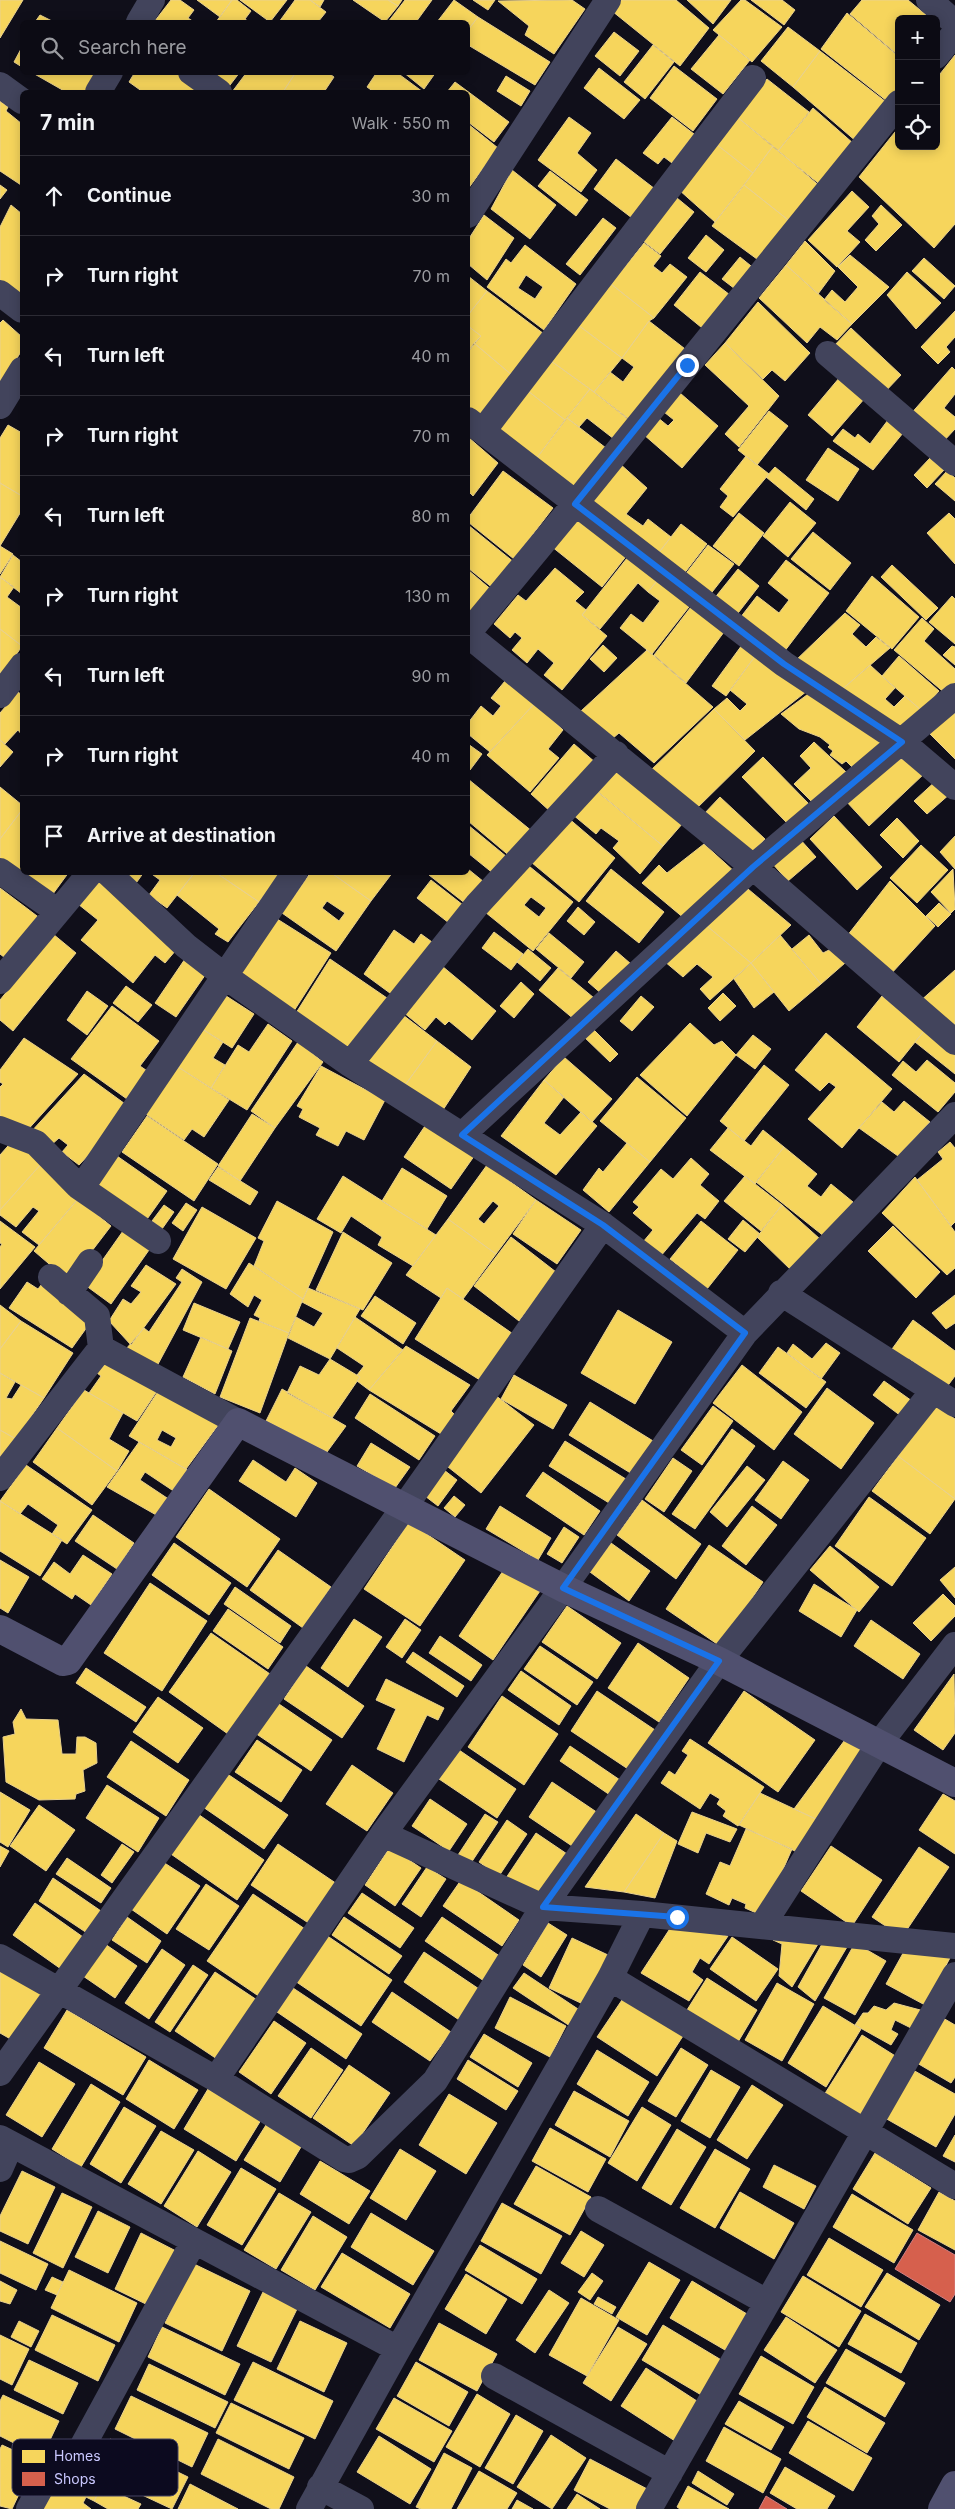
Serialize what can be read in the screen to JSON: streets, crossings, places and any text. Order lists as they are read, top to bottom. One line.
{"legend":["Homes","Shops"],"page":{"map_buttons":["+","−"],"search":"Search here","heading":["7 min","Walk · 550 m"],"list":[["Continue","30 m"],["Turn right","70 m"],["Turn left","40 m"],["Turn right","70 m"],["Turn left","80 m"],["Turn right","130 m"],["Turn left","90 m"],["Turn right","40 m"],"Arrive at destination"]}}
